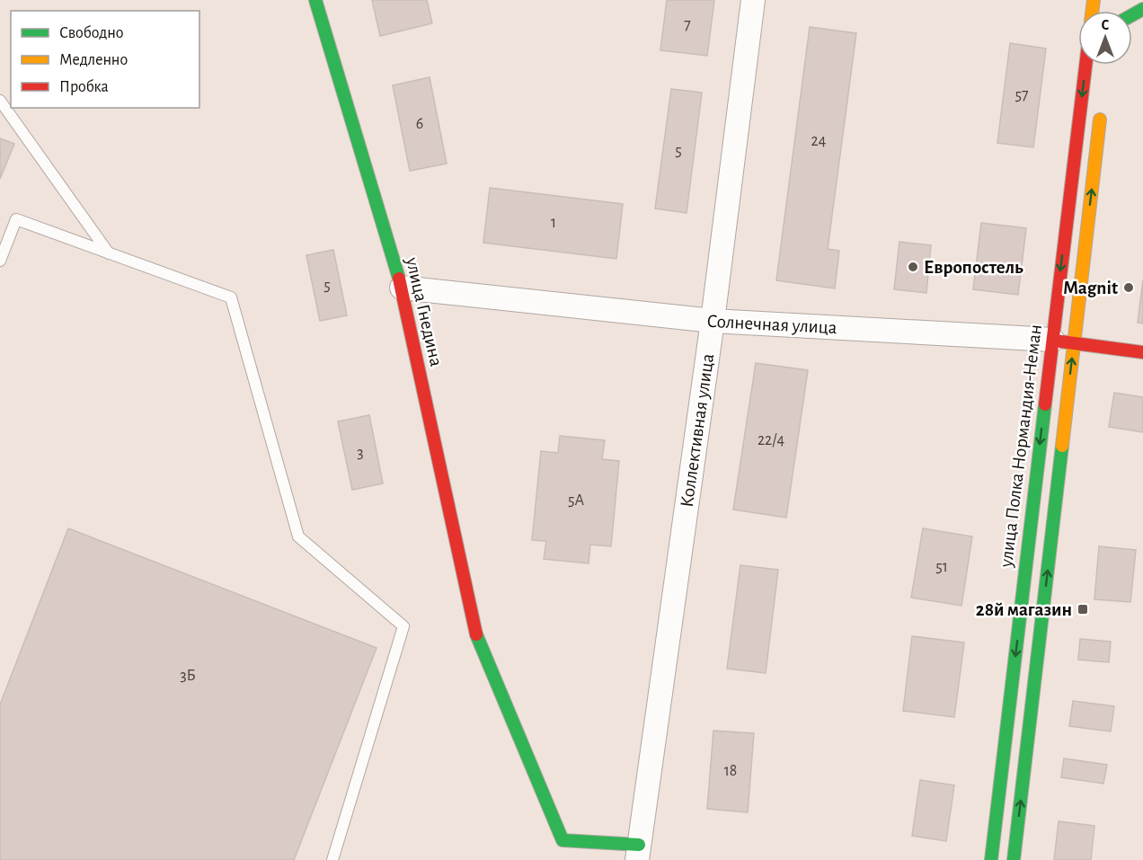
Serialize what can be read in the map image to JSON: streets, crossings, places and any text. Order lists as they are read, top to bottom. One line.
{"streets":{"main road":["улица Гнедина","Солнечная улица","улица Полка Нормандия-Неман"],"street":["Коллективная улица"]},"crossings":[["улица Гнедина","Солнечная улица"],["улица Гнедина","Коллективная улица"],["Солнечная улица","Коллективная улица"],["Солнечная улица","улица Полка Нормандия-Неман"]],"places":{"other":["Европостель","Magnit"],"transit":["28й магазин"]},"house_numbers":["7","57","6","24","5","1","5","22/4","3","5А","51","3Б","18"],"legend":["Свободно","Медленно","Пробка"],"north":"top"}
